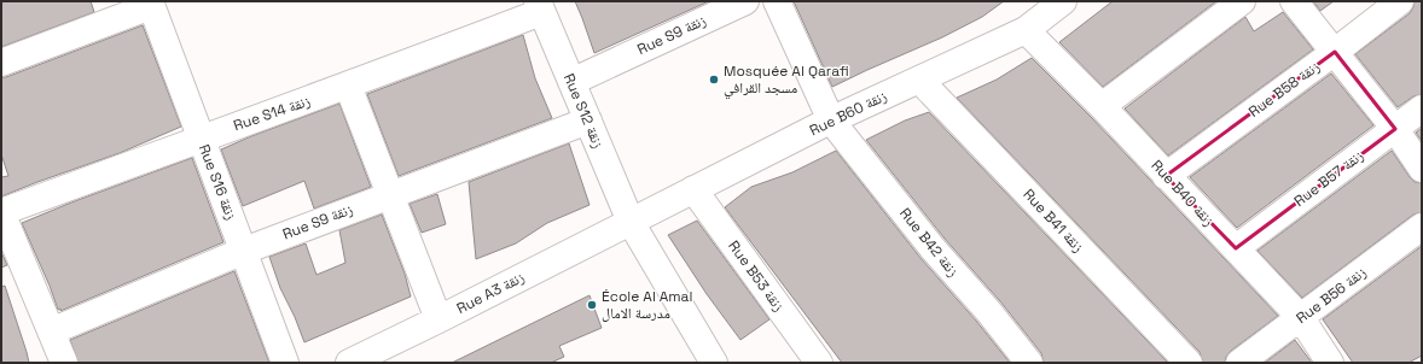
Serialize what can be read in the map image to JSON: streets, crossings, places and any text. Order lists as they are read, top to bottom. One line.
{"streets":{"street":["Rue S9 زنقة","Rue B58 زنقة","Rue S12 زنقة","Rue S14 زنقة","Rue B60 زنقة","Rue B57 زنقة","Rue S16 زنقة","Rue B40 زنقة","Rue B41 زنقة","Rue B42 زنقة","Rue B53 زنقة","Rue A3 زنقة","Rue B56 زنقة"]},"crossings":[["Rue S9 زنقة","Rue S12 زنقة"],["Rue S9 زنقة","Rue S16 زنقة"],["Rue B58 زنقة","Rue B40 زنقة"],["Rue S12 زنقة","Rue S14 زنقة"],["Rue S12 زنقة","Rue B60 زنقة"],["Rue S12 زنقة","Rue A3 زنقة"],["Rue S14 زنقة","Rue S16 زنقة"],["Rue B60 زنقة","Rue B40 زنقة"],["Rue B60 زنقة","Rue B41 زنقة"],["Rue B60 زنقة","Rue B42 زنقة"],["Rue B60 زنقة","Rue B53 زنقة"],["Rue B60 زنقة","Rue A3 زنقة"],["Rue B57 زنقة","Rue B40 زنقة"],["Rue B40 زنقة","Rue B56 زنقة"]],"places":["Mosquée Al Qarafi مسجد القرافي","École Al Amal مدرسة الامال"]}
